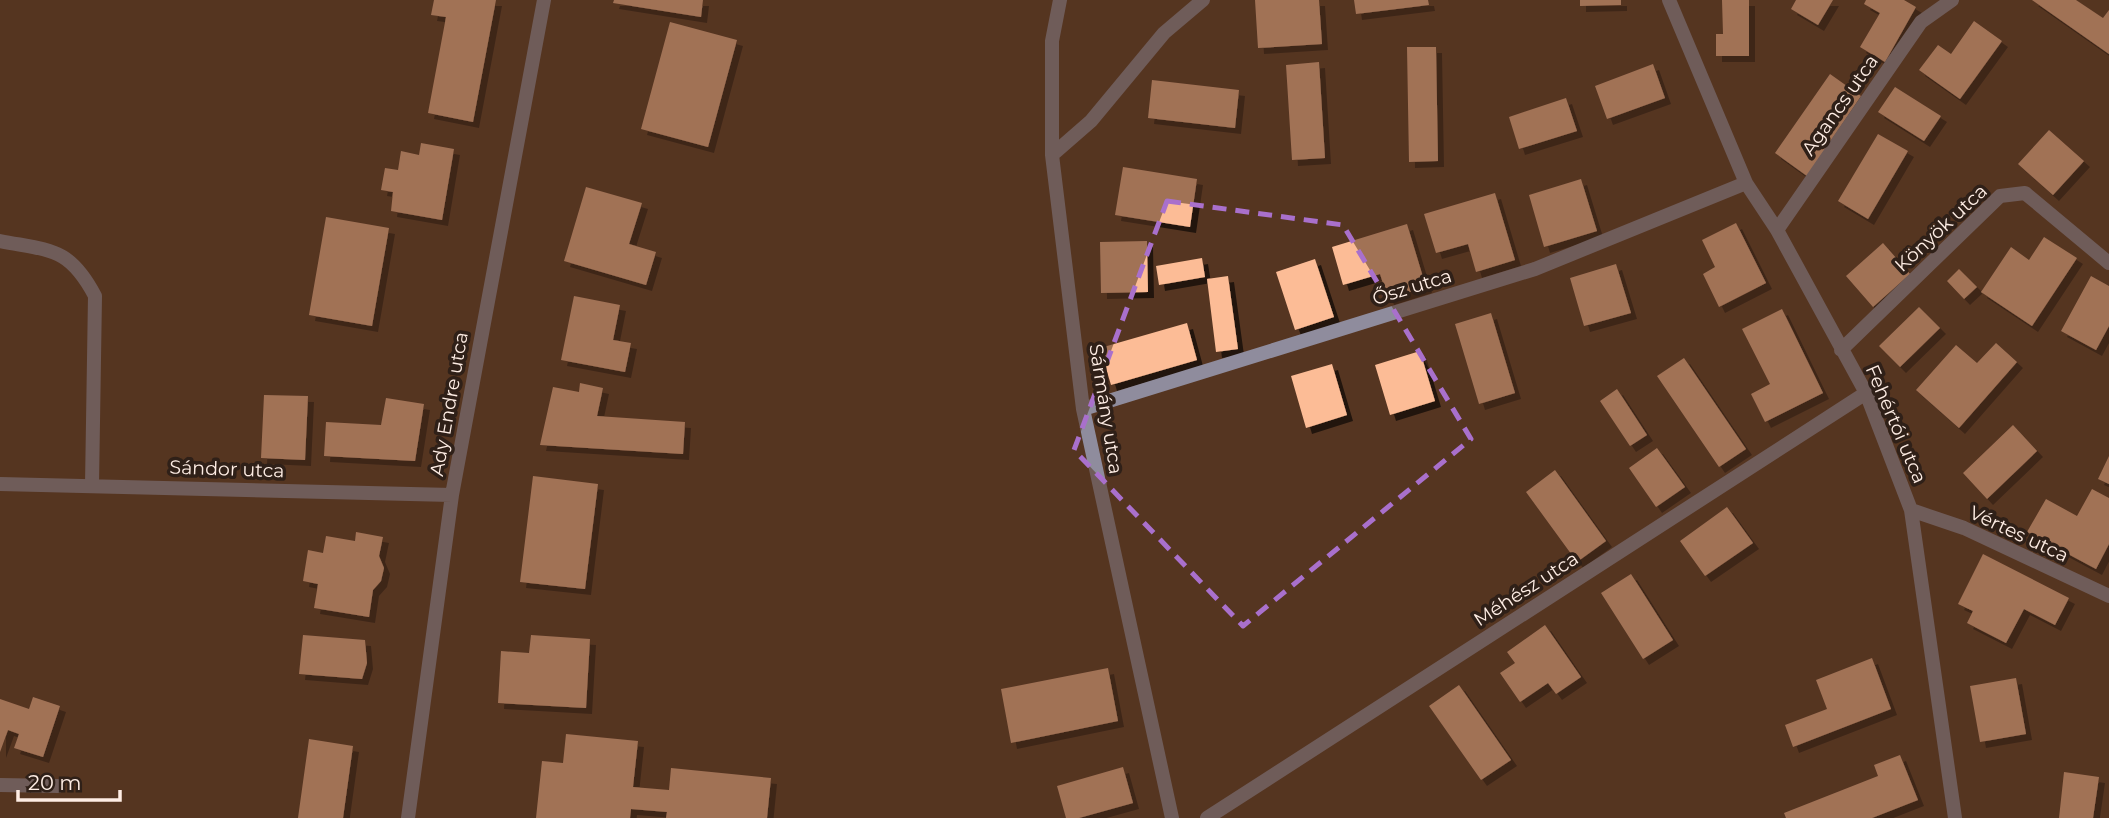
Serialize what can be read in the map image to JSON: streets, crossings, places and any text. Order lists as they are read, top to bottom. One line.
{"streets":{"street":["Agancs utca","Könyök utca","Ősz utca","Ady Endre utca","Sármány utca","Fehértói utca","Sándor utca","Vértes utca","Méhész utca"]},"crossings":[["Agancs utca","Fehértói utca"],["Könyök utca","Fehértói utca"],["Ősz utca","Sármány utca"],["Ősz utca","Fehértói utca"],["Ady Endre utca","Sándor utca"],["Fehértói utca","Vértes utca"],["Fehértói utca","Méhész utca"]],"scale_bar":"20 m"}
